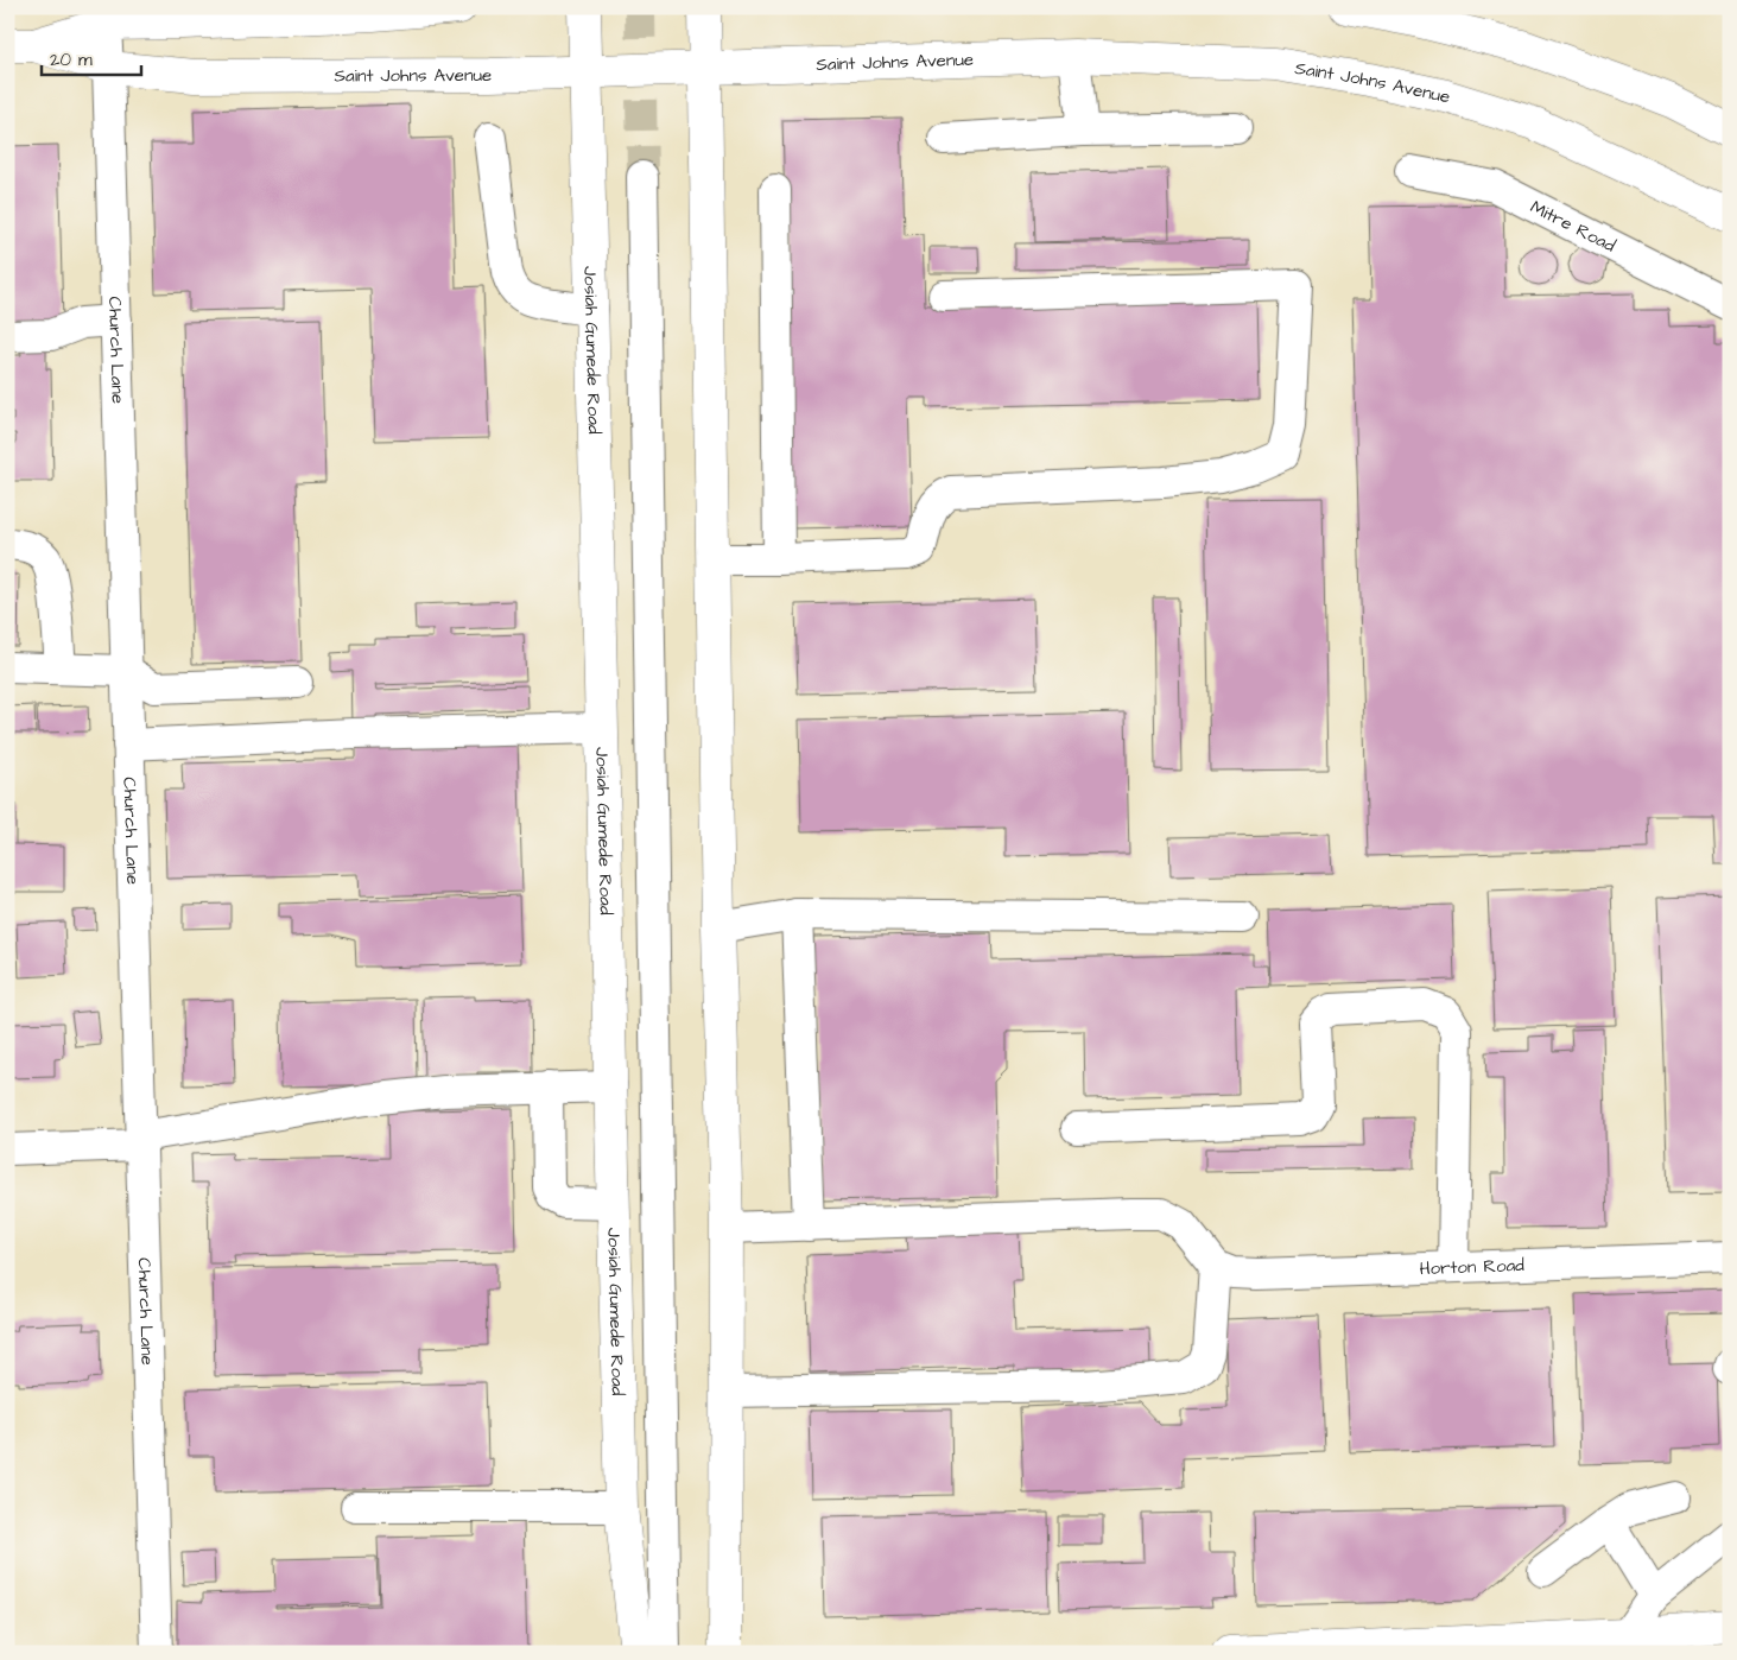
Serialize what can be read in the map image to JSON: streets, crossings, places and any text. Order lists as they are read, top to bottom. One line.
{"streets":{"main road":["Saint Johns Avenue","Josiah Gumede Road"],"street":["Mitre Road","Church Lane","Horton Road"]},"crossings":[["Saint Johns Avenue","Church Lane"],["Saint Johns Avenue","Josiah Gumede Road"]],"scale_bar":"20 m"}
